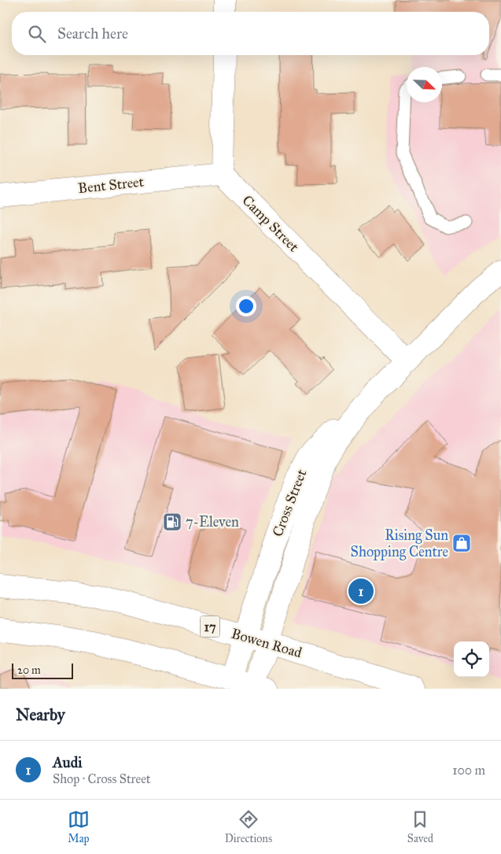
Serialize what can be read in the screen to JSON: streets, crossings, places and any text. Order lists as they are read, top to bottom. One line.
{"streets":{"main road":["Bent Street","Camp Street","Cross Street","17","Bowen Road"]},"crossings":[["Bent Street","Camp Street"],["Camp Street","Cross Street"],["Cross Street","Bowen Road"]],"places":{"fuel station":["7-Eleven"],"shop":["Rising Sun Shopping Centre"]},"scale_bar":"20 m","north":"bottom right","page":{"search":"Search here","pins":"1","scale":"20 m","heading":"Nearby","list":[{"mark":"1","name":"Audi","note":"Shop · Cross Street","value":"100 m"}],"nav":["Map","Directions","Saved"]}}
